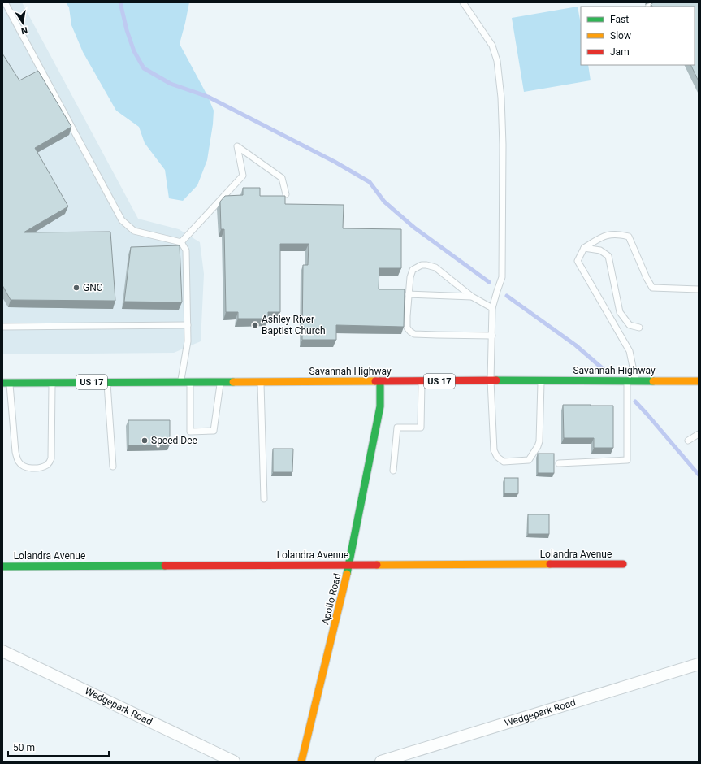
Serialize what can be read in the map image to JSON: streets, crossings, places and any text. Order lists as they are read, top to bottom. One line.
{"streets":{"main road":["Savannah Highway","US 17","Lolandra Avenue","Apollo Road"],"street":["Wedgepark Road"]},"crossings":[["Savannah Highway","Apollo Road"],["Lolandra Avenue","Apollo Road"]],"places":["GNC","Ashley River Baptist Church","Speed Dee"],"legend":["Fast","Slow","Jam"],"scale_bar":"50 m","north":"bottom"}
